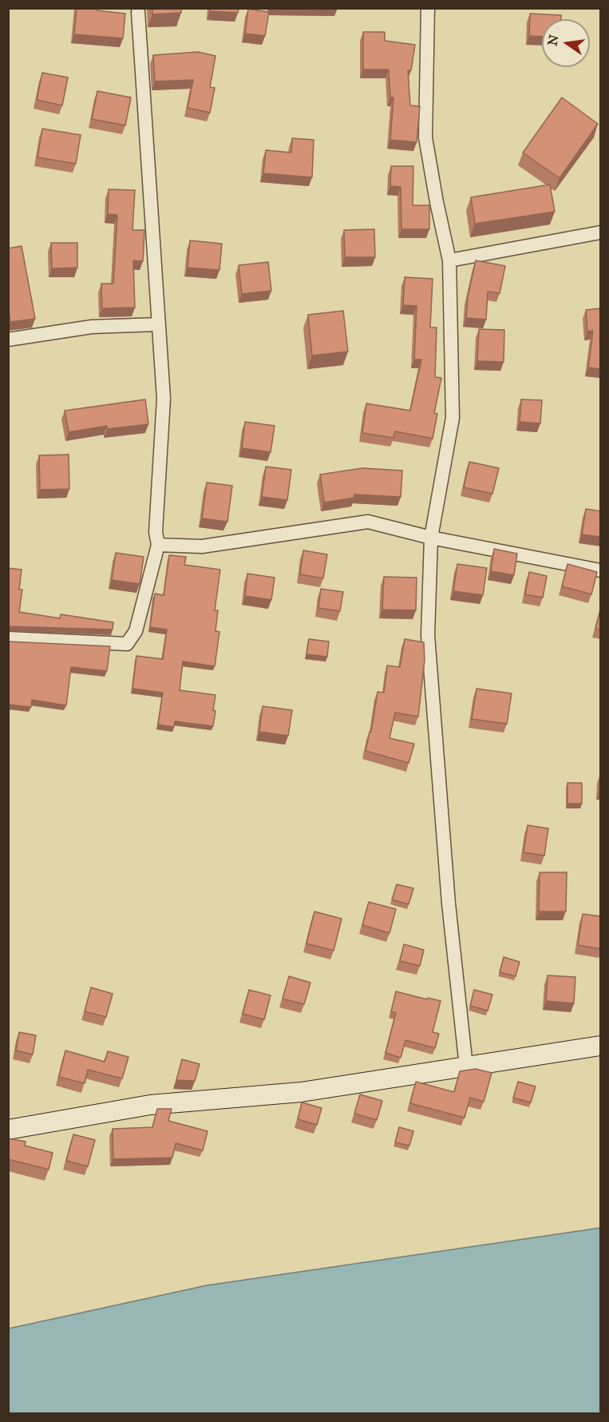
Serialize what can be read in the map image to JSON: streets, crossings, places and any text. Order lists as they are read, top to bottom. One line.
{"north":"left"}
